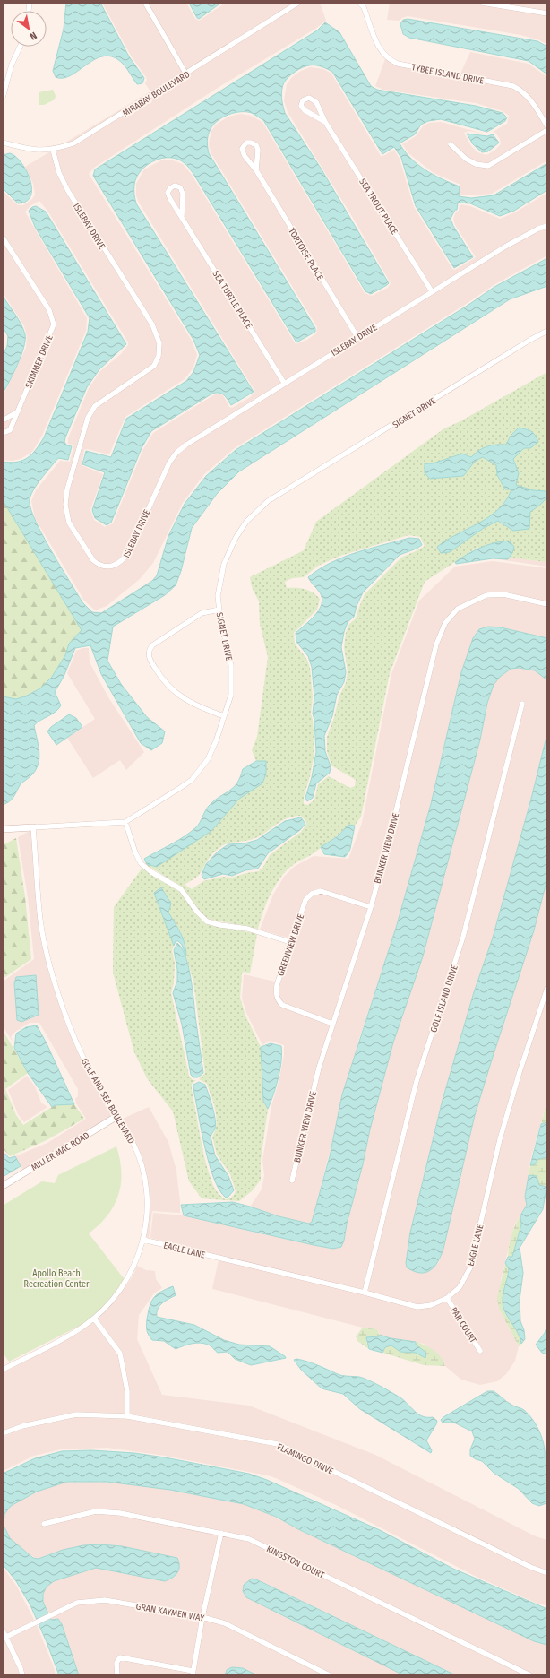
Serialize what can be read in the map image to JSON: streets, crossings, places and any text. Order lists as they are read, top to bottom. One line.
{"streets":{"street":["TYBEE ISLAND DRIVE","MIRABAY BOULEVARD","SEA TROUT PLACE","ISLEBAY DRIVE","TORTOISE PLACE","SEA TURTLE PLACE","SKIMMER DRIVE","SIGNET DRIVE","BUNKER VIEW DRIVE","GREENVIEW DRIVE","GOLF ISLAND DRIVE","GOLF AND SEA BOULEVARD","MILLER MAC ROAD","EAGLE LANE","PAR COURT","FLAMINGO DRIVE","KINGSTON COURT","GRAN KAYMEN WAY"]},"crossings":[["MIRABAY BOULEVARD","ISLEBAY DRIVE"],["SEA TROUT PLACE","ISLEBAY DRIVE"],["ISLEBAY DRIVE","TORTOISE PLACE"],["ISLEBAY DRIVE","SEA TURTLE PLACE"],["SIGNET DRIVE","GOLF AND SEA BOULEVARD"],["BUNKER VIEW DRIVE","GREENVIEW DRIVE"],["GOLF ISLAND DRIVE","EAGLE LANE"],["GOLF AND SEA BOULEVARD","MILLER MAC ROAD"],["GOLF AND SEA BOULEVARD","EAGLE LANE"],["EAGLE LANE","PAR COURT"]],"parks":["Apollo Beach Recreation Center"],"north":"bottom right"}
